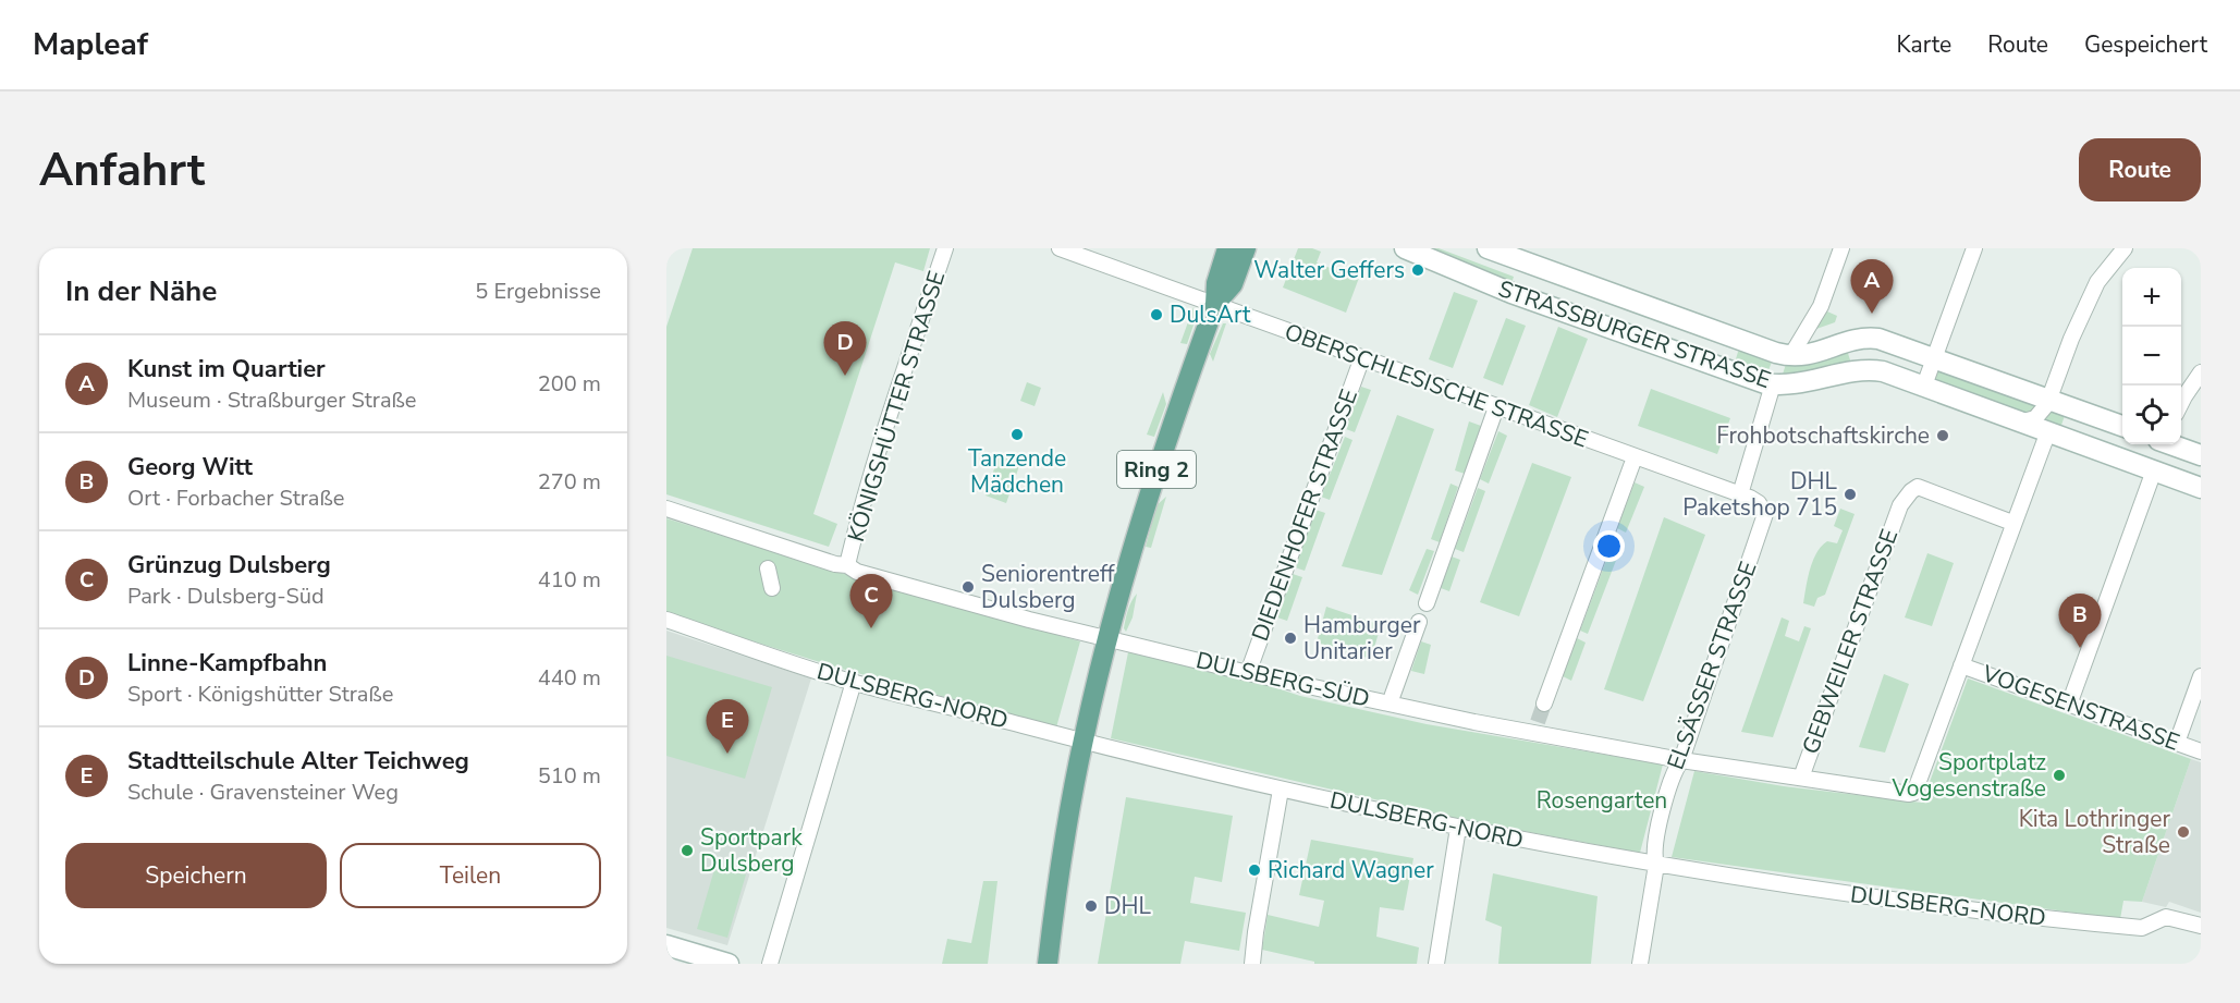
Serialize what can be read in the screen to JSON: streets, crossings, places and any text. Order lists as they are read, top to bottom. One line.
{"streets":{"main road":["STRASSBURGER STRASSE","Ring 2"],"street":["OBERSCHLESISCHE STRASSE","KÖNIGSHÜTTER STRASSE","DIEDENHOFER STRASSE","GEBWEILER STRASSE","ELSÄSSER STRASSE","DULSBERG-SÜD","DULSBERG-NORD","VOGESENSTRASSE"]},"crossings":[["OBERSCHLESISCHE STRASSE","Ring 2"],["OBERSCHLESISCHE STRASSE","DIEDENHOFER STRASSE"],["OBERSCHLESISCHE STRASSE","ELSÄSSER STRASSE"],["KÖNIGSHÜTTER STRASSE","DULSBERG-SÜD"],["Ring 2","DULSBERG-SÜD"],["Ring 2","DULSBERG-NORD"],["DIEDENHOFER STRASSE","DULSBERG-SÜD"],["GEBWEILER STRASSE","DULSBERG-SÜD"],["ELSÄSSER STRASSE","DULSBERG-SÜD"],["ELSÄSSER STRASSE","DULSBERG-NORD"],["DULSBERG-SÜD","VOGESENSTRASSE"]],"parks":["Rosengarten"],"places":["Walter Geffers","DulsArt","Tanzende Mädchen","Frohbotschaftskirche","DHL Paketshop 715","Seniorentreff Dulsberg","Hamburger Unitarier","Sportplatz Vogesenstraße","Kita Lothringer Straße","Sportpark Dulsberg","Richard Wagner","DHL"],"page":{"header":"Mapleaf","nav":["Karte","Route","Gespeichert"],"buttons":["Route",["Speichern","Teilen"]],"title":"Anfahrt","heading":["In der Nähe","5 Ergebnisse"],"pins":["A","D","C","B","E"],"map_buttons":["+","−"],"list":[{"mark":"A","name":"Kunst im Quartier","note":"Museum · Straßburger Straße","value":"200 m"},{"mark":"B","name":"Georg Witt","note":"Ort · Forbacher Straße","value":"270 m"},{"mark":"C","name":"Grünzug Dulsberg","note":"Park · Dulsberg-Süd","value":"410 m"},{"mark":"D","name":"Linne-Kampfbahn","note":"Sport · Königshütter Straße","value":"440 m"},{"mark":"E","name":"Stadtteilschule Alter Teichweg","note":"Schule · Gravensteiner Weg","value":"510 m"}]}}
